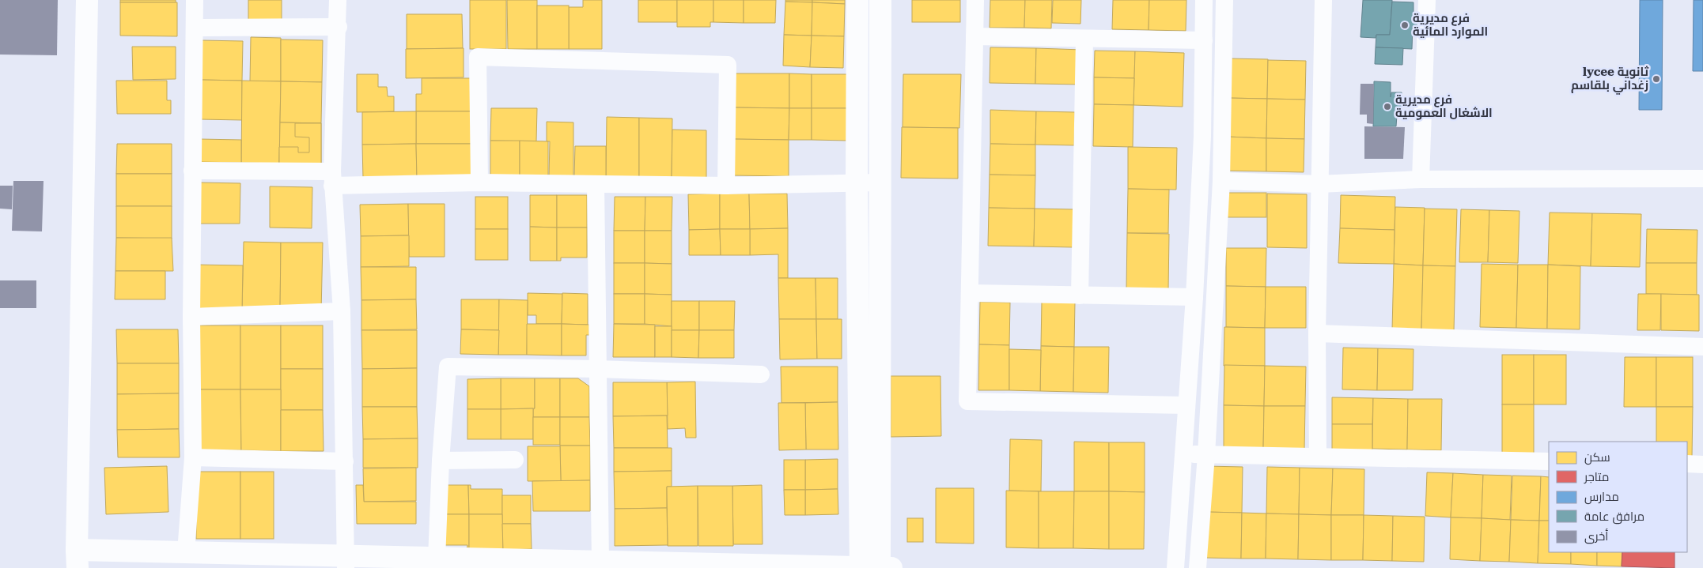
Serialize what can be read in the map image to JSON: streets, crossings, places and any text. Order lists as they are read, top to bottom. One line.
{"places":["فرع مديرية الموارد المائية","lycee ثانوية زغداني بلقاسم","فرع مديرية الاشغال العمومية"],"legend":["سكن","متاجر","مدارس","مرافق عامة","أخرى"]}
